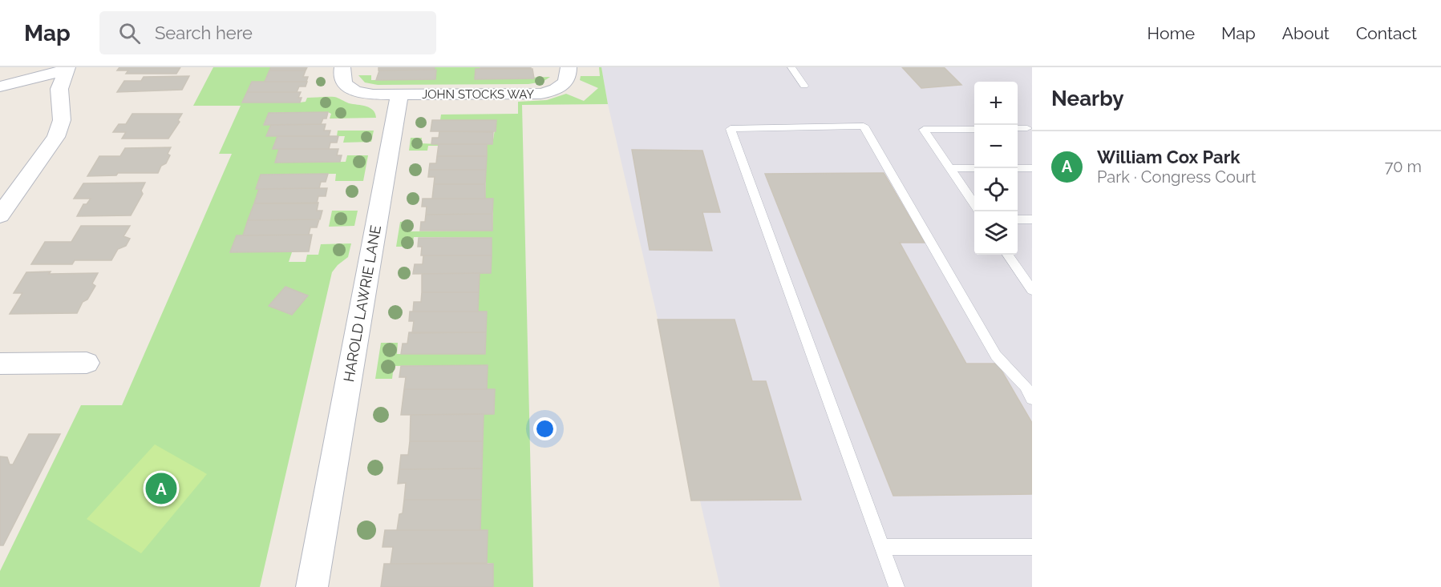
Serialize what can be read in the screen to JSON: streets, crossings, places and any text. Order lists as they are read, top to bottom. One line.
{"streets":{"street":["JOHN STOCKS WAY","HAROLD LAWRIE LANE"]},"crossings":[["JOHN STOCKS WAY","HAROLD LAWRIE LANE"]],"page":{"header":"Map","search":"Search here","nav":["Home","Map","About","Contact"],"heading":"Nearby","map_buttons":["+","−"],"list":[{"mark":"A","name":"William Cox Park","note":"Park · Congress Court","value":"70 m"}],"pins":"A"}}
